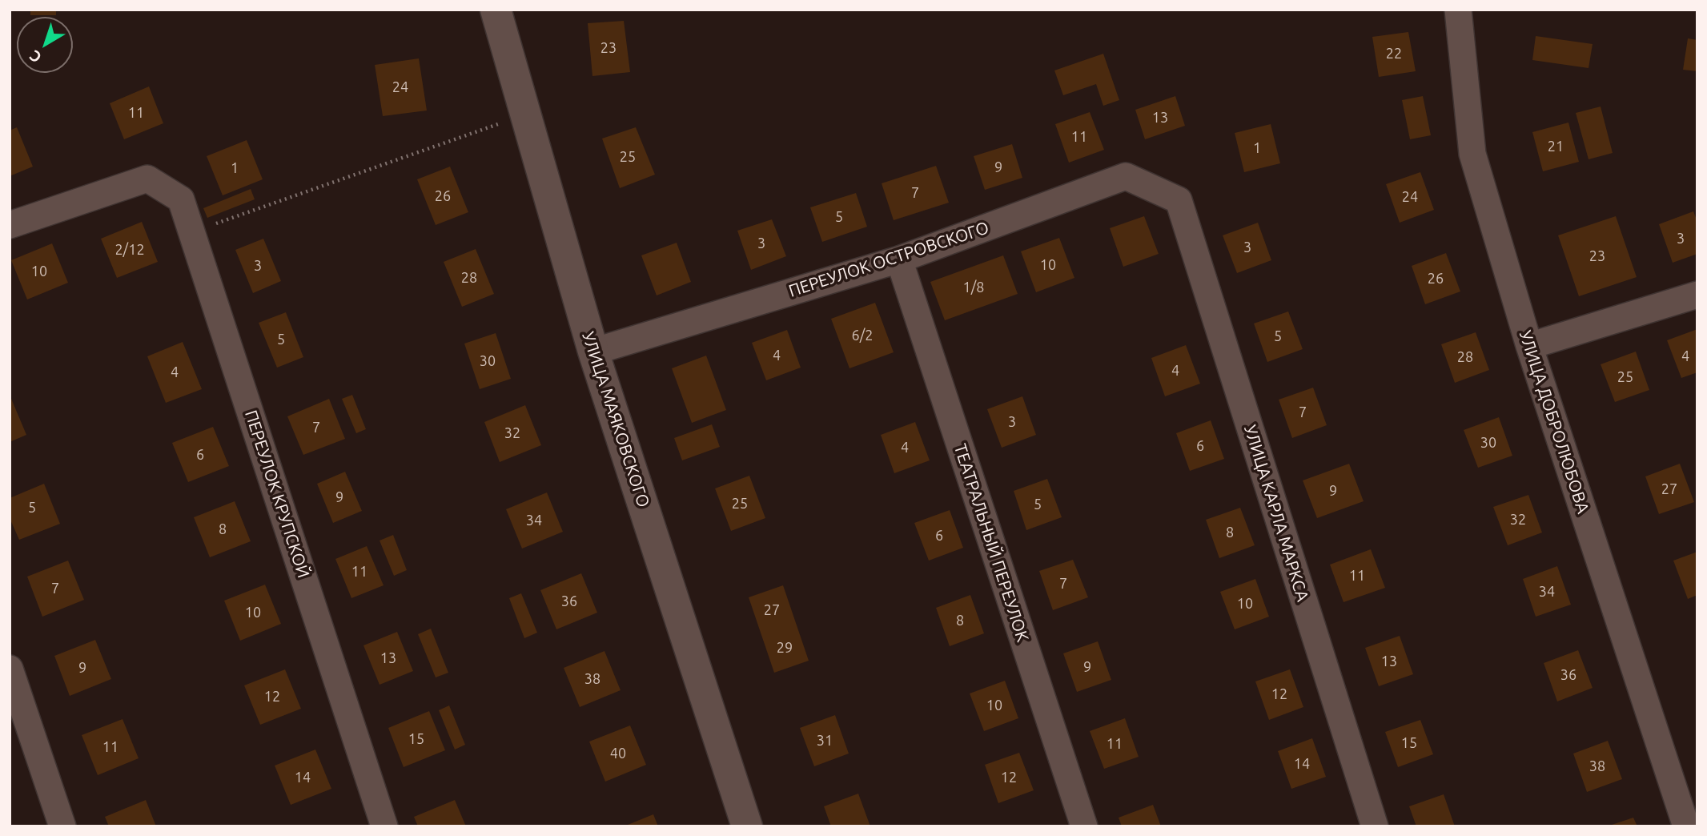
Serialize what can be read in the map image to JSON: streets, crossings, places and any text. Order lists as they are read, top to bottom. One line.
{"streets":{"street":["ПЕРЕУЛОК ОСТРОВСКОГО","УЛИЦА МАЯКОВСКОГО","УЛИЦА ДОБРОЛЮБОВА","ПЕРЕУЛОК КРУПСКОЙ","УЛИЦА КАРЛА МАРКСА","ТЕАТРАЛЬНЫЙ ПЕРЕУЛОК"]},"crossings":[["ПЕРЕУЛОК ОСТРОВСКОГО","УЛИЦА МАЯКОВСКОГО"],["ПЕРЕУЛОК ОСТРОВСКОГО","УЛИЦА КАРЛА МАРКСА"],["ПЕРЕУЛОК ОСТРОВСКОГО","ТЕАТРАЛЬНЫЙ ПЕРЕУЛОК"]],"house_numbers":["23","22","24","11","13","11","21","1","25","9","1","7","26","24","5","3","3","3","2/12","23","10","3","10","28","26","1/8","6/2","5","5","4","4","28","30","4","4","25","7","3","7","32","30","6","4","6","27","9","9","25","5","5","32","34","8","8","6","11","11","7","7","34","36","10","27","10","8","29","13","13","9","9","36","38","12","12","10","15","31","15","11","11","40","14","38","14","12"],"north":"bottom left"}
